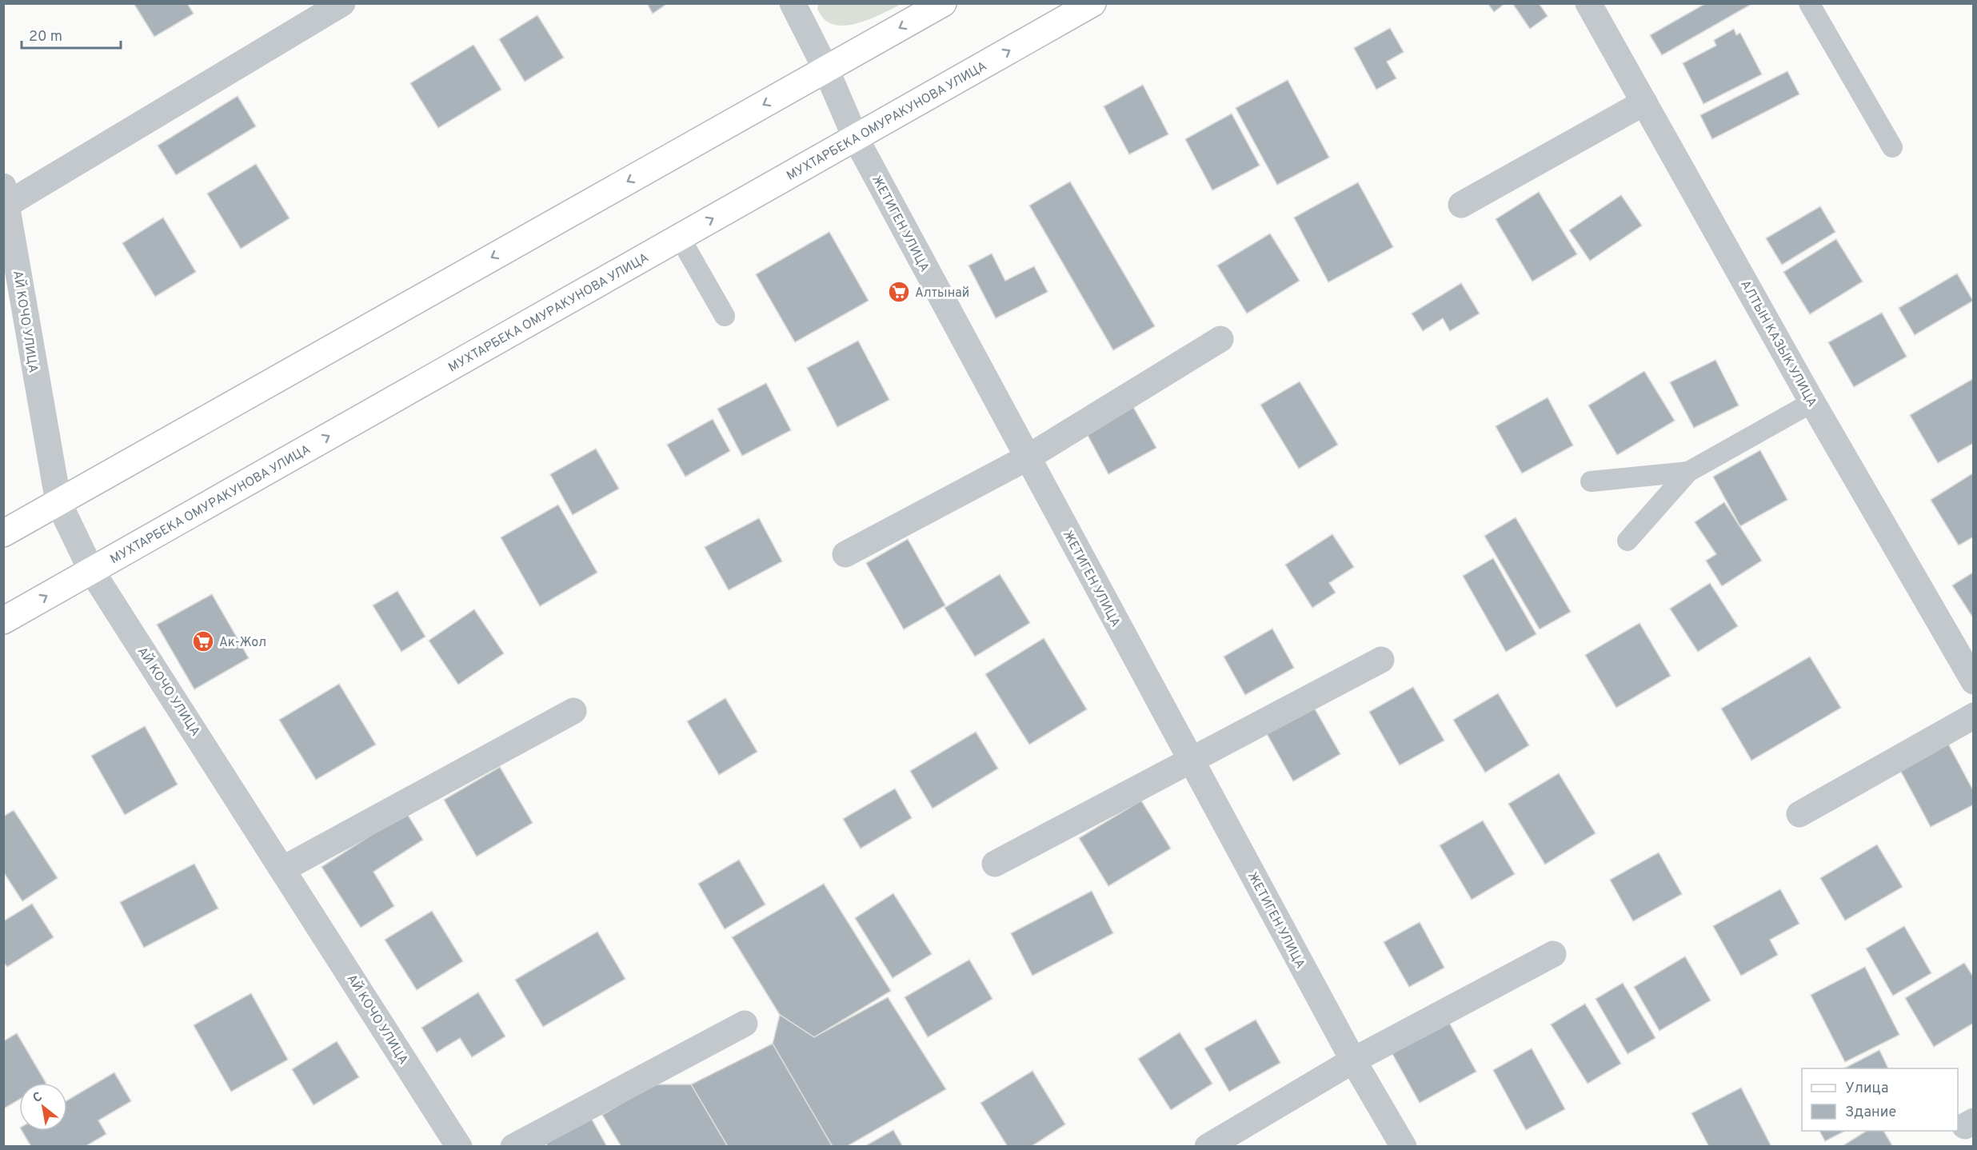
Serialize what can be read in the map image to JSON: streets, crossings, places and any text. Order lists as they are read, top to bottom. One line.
{"streets":{"main road":["МУХТАРБЕКА ОМУРАКУНОВА УЛИЦА"],"street":["ЖЕТИГЕН УЛИЦА","АЙ КОЧО УЛИЦА","АЛТЫН КАЗЫК УЛИЦА"]},"crossings":[["МУХТАРБЕКА ОМУРАКУНОВА УЛИЦА","ЖЕТИГЕН УЛИЦА"],["МУХТАРБЕКА ОМУРАКУНОВА УЛИЦА","АЙ КОЧО УЛИЦА"]],"places":{"supermarket":["Алтынай","Ак-Жол"]},"legend":["Улица","Здание"],"scale_bar":"20 m","north":"top left"}
